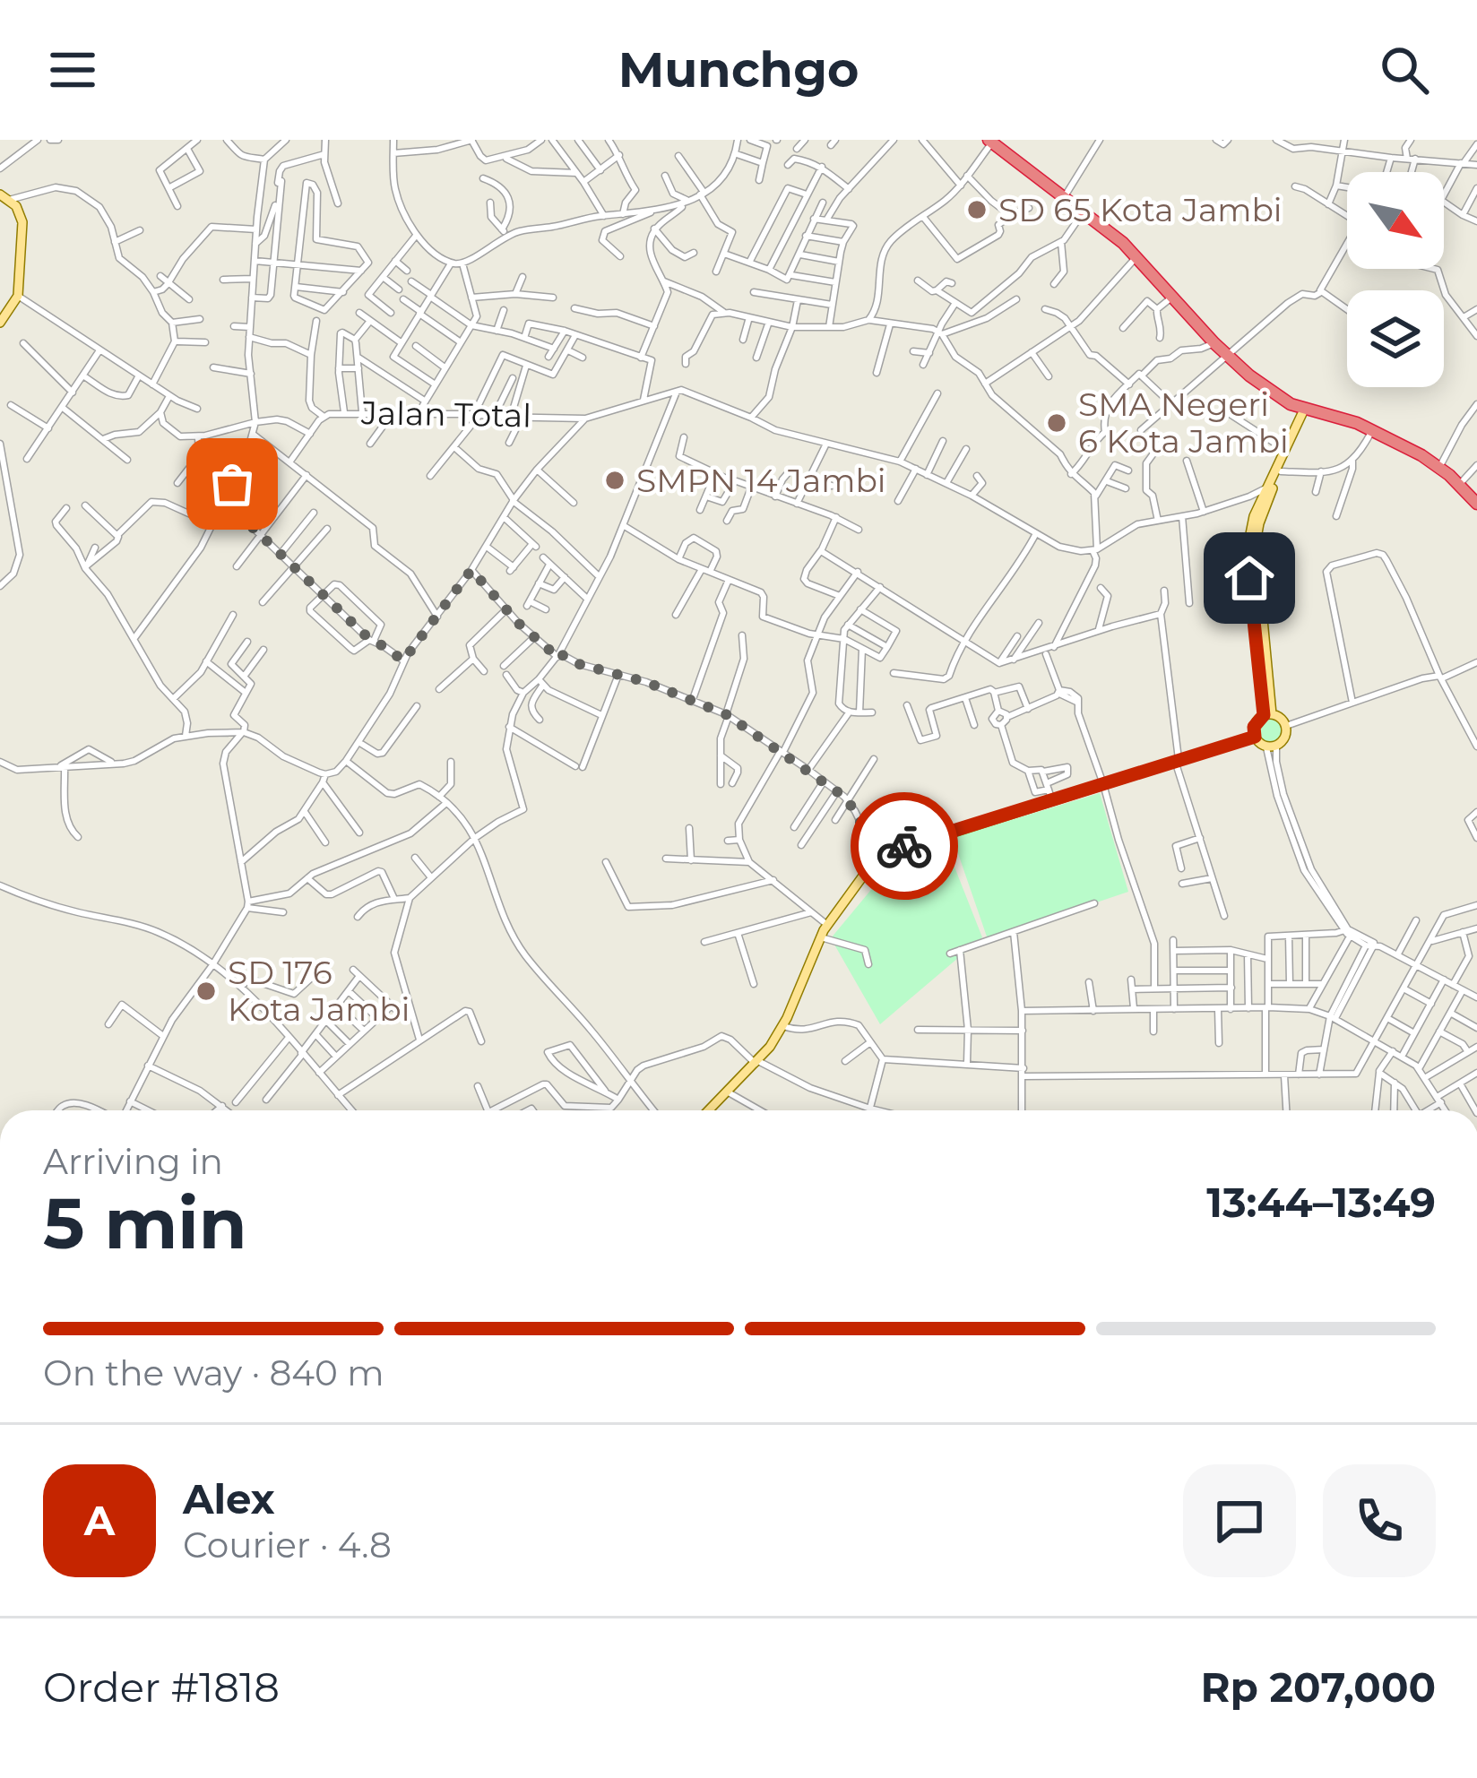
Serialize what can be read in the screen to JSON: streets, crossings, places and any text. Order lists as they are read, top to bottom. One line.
{"streets":{"street":["Jalan Total"]},"places":["SD 65 Kota Jambi","SMA Negeri 6 Kota Jambi","SMPN 14 Jambi","SD 176 Kota Jambi"],"north":"bottom right","page":{"header":"Munchgo","heading":["5 min","Arriving in","13:44–13:49"],"panel":["Alex","Courier · 4.8","Order #1818","Rp 207,000"],"bar":"On the way · 840 m","round":"A"}}
